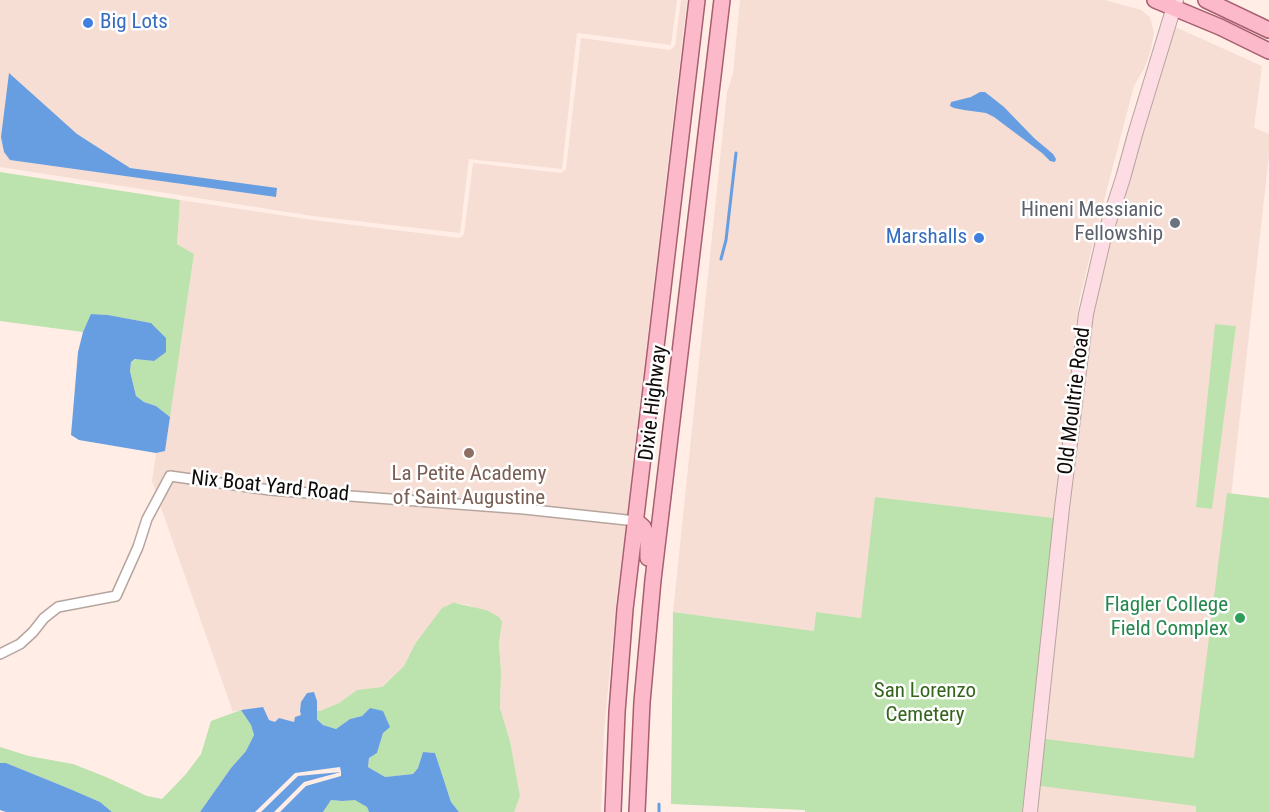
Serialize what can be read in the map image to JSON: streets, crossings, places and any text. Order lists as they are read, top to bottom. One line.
{"streets":{"main road":["Old Moultrie Road","Dixie Highway"],"street":["Nix Boat Yard Road"]},"crossings":[["Dixie Highway","Nix Boat Yard Road"]],"parks":["San Lorenzo Cemetery"],"places":["Big Lots","Hineni Messianic Fellowship","Marshalls","La Petite Academy of Saint Augustine","Flagler College Field Complex"]}
